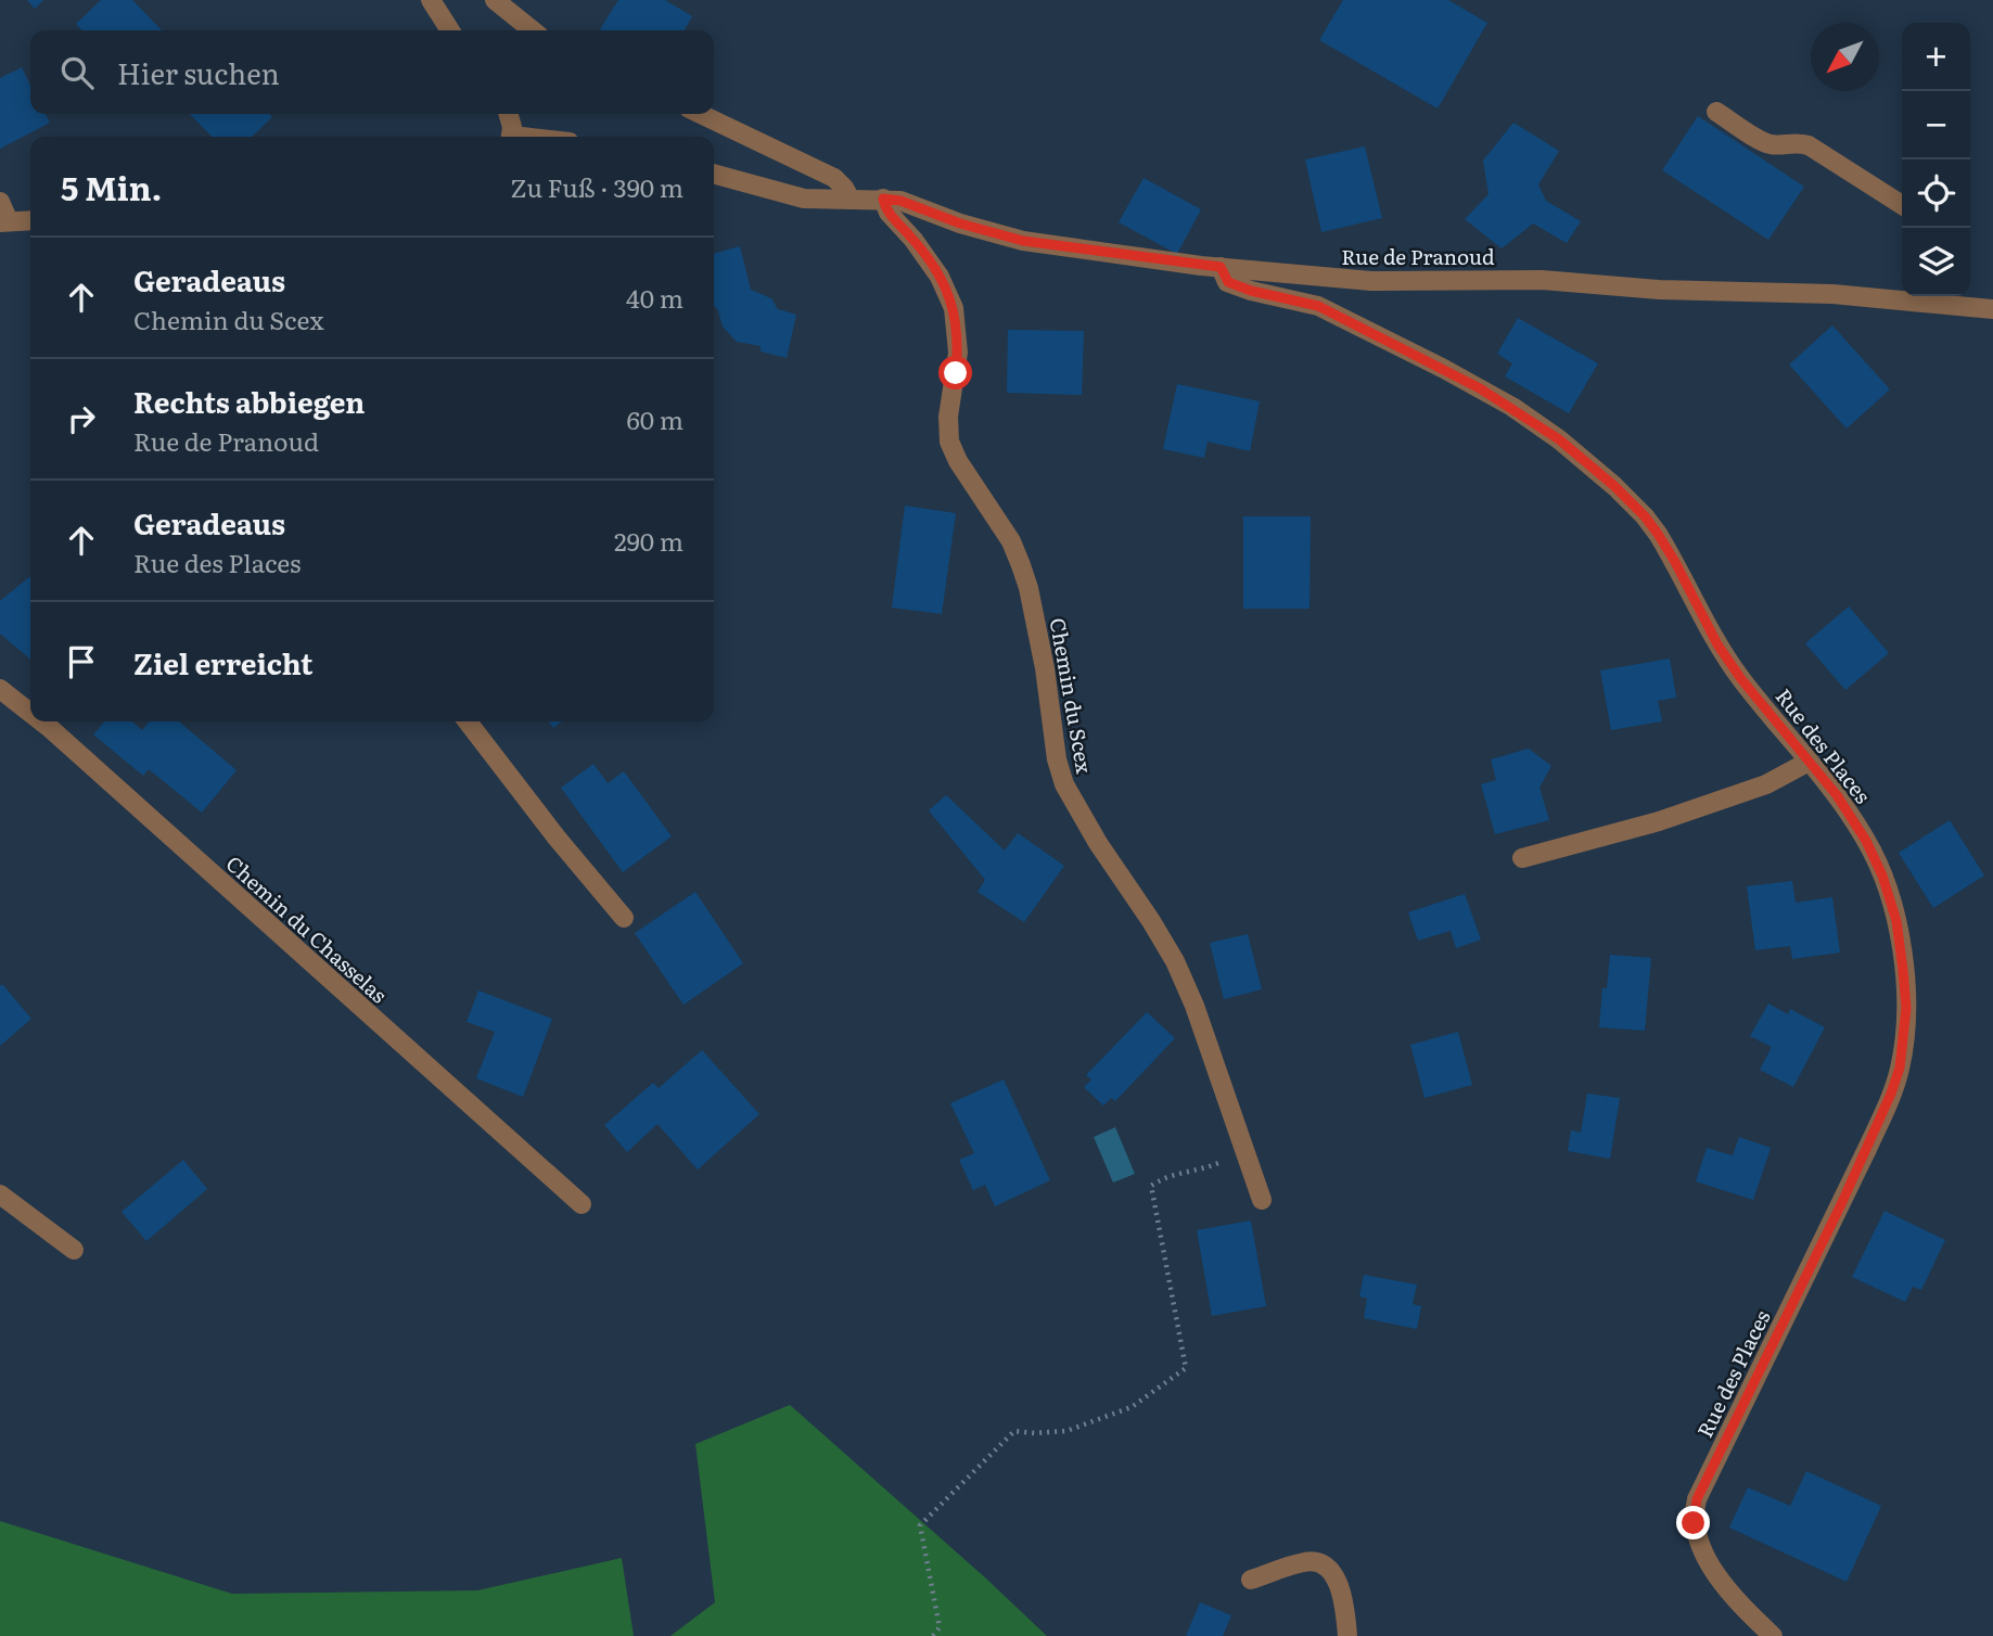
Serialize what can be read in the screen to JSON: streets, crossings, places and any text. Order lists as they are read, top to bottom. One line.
{"streets":{"street":["Rue de Pranoud","Chemin du Scex","Rue des Places","Chemin du Chasselas"]},"crossings":[["Rue de Pranoud","Chemin du Scex"],["Rue de Pranoud","Rue des Places"]],"north":"bottom left","page":{"map_buttons":["+","−"],"search":"Hier suchen","heading":["5 Min.","Zu Fuß · 390 m"],"list":[["Geradeaus","Chemin du Scex","40 m"],["Rechts abbiegen","Rue de Pranoud","60 m"],["Geradeaus","Rue des Places","290 m"],"Ziel erreicht"]}}
